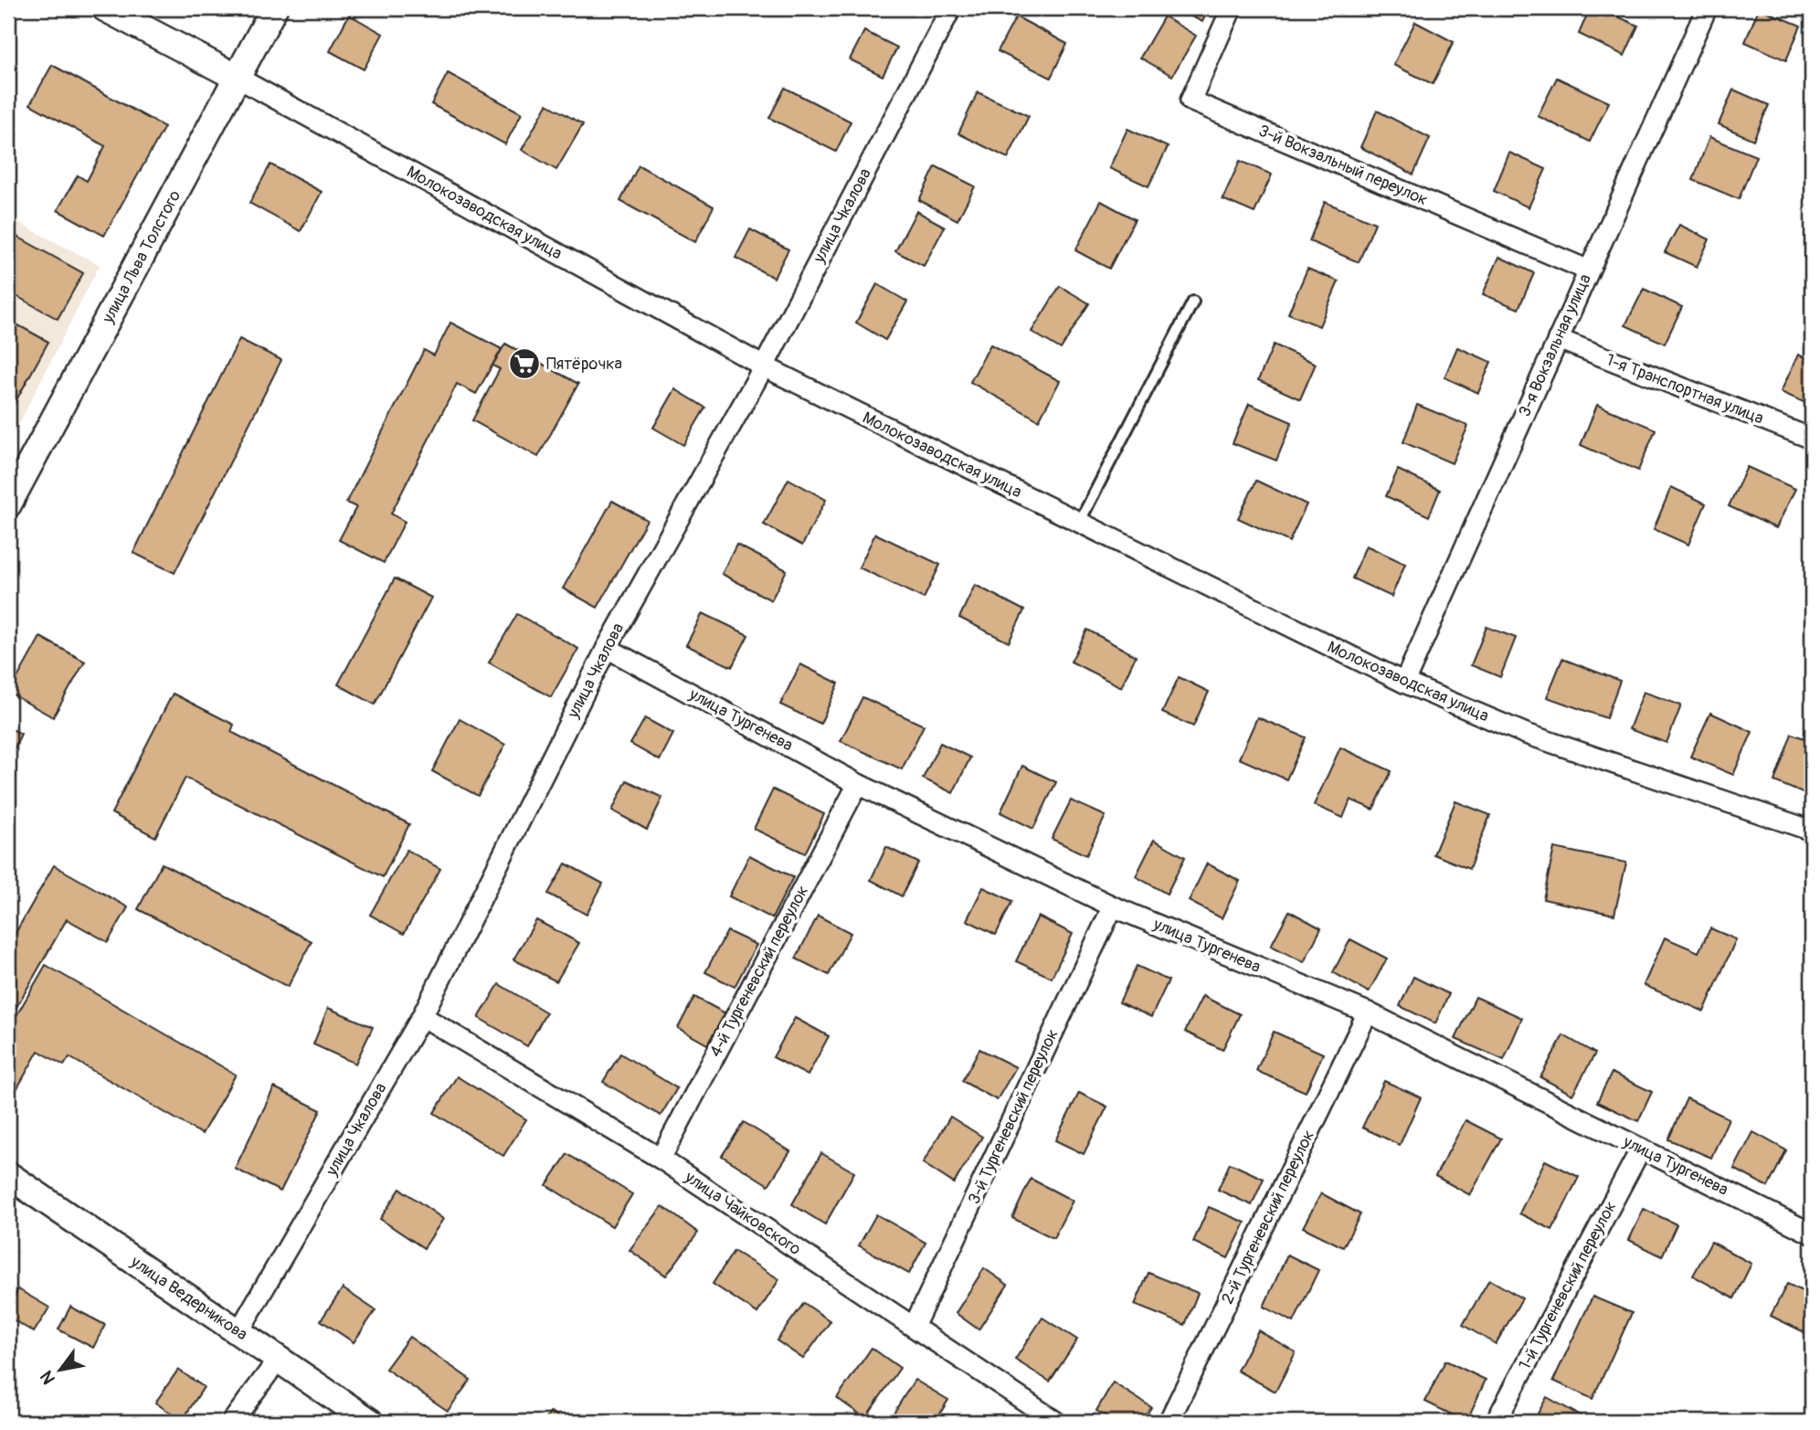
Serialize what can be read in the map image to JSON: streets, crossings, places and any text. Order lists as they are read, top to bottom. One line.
{"streets":{"street":["3-й Вокзальный переулок","Молокозаводская улица","улица Чкалова","улица Льва Толстого","3-я Вокзальная улица","1-я Транспортная улица","улица Тургенева","4-й Тургеневский переулок","3-й Тургеневский переулок","улица Чайковского","2-й Тургеневский переулок","1-й Тургеневский переулок","улица Ведерникова"]},"crossings":[["3-й Вокзальный переулок","3-я Вокзальная улица"],["Молокозаводская улица","улица Чкалова"],["Молокозаводская улица","улица Льва Толстого"],["Молокозаводская улица","3-я Вокзальная улица"],["улица Чкалова","улица Тургенева"],["улица Чкалова","улица Чайковского"],["улица Чкалова","улица Ведерникова"],["3-я Вокзальная улица","1-я Транспортная улица"],["улица Тургенева","4-й Тургеневский переулок"],["улица Тургенева","3-й Тургеневский переулок"],["улица Тургенева","2-й Тургеневский переулок"],["улица Тургенева","1-й Тургеневский переулок"],["4-й Тургеневский переулок","улица Чайковского"],["3-й Тургеневский переулок","улица Чайковского"]],"places":{"supermarket":["Пятёрочка"]},"north":"bottom left"}
